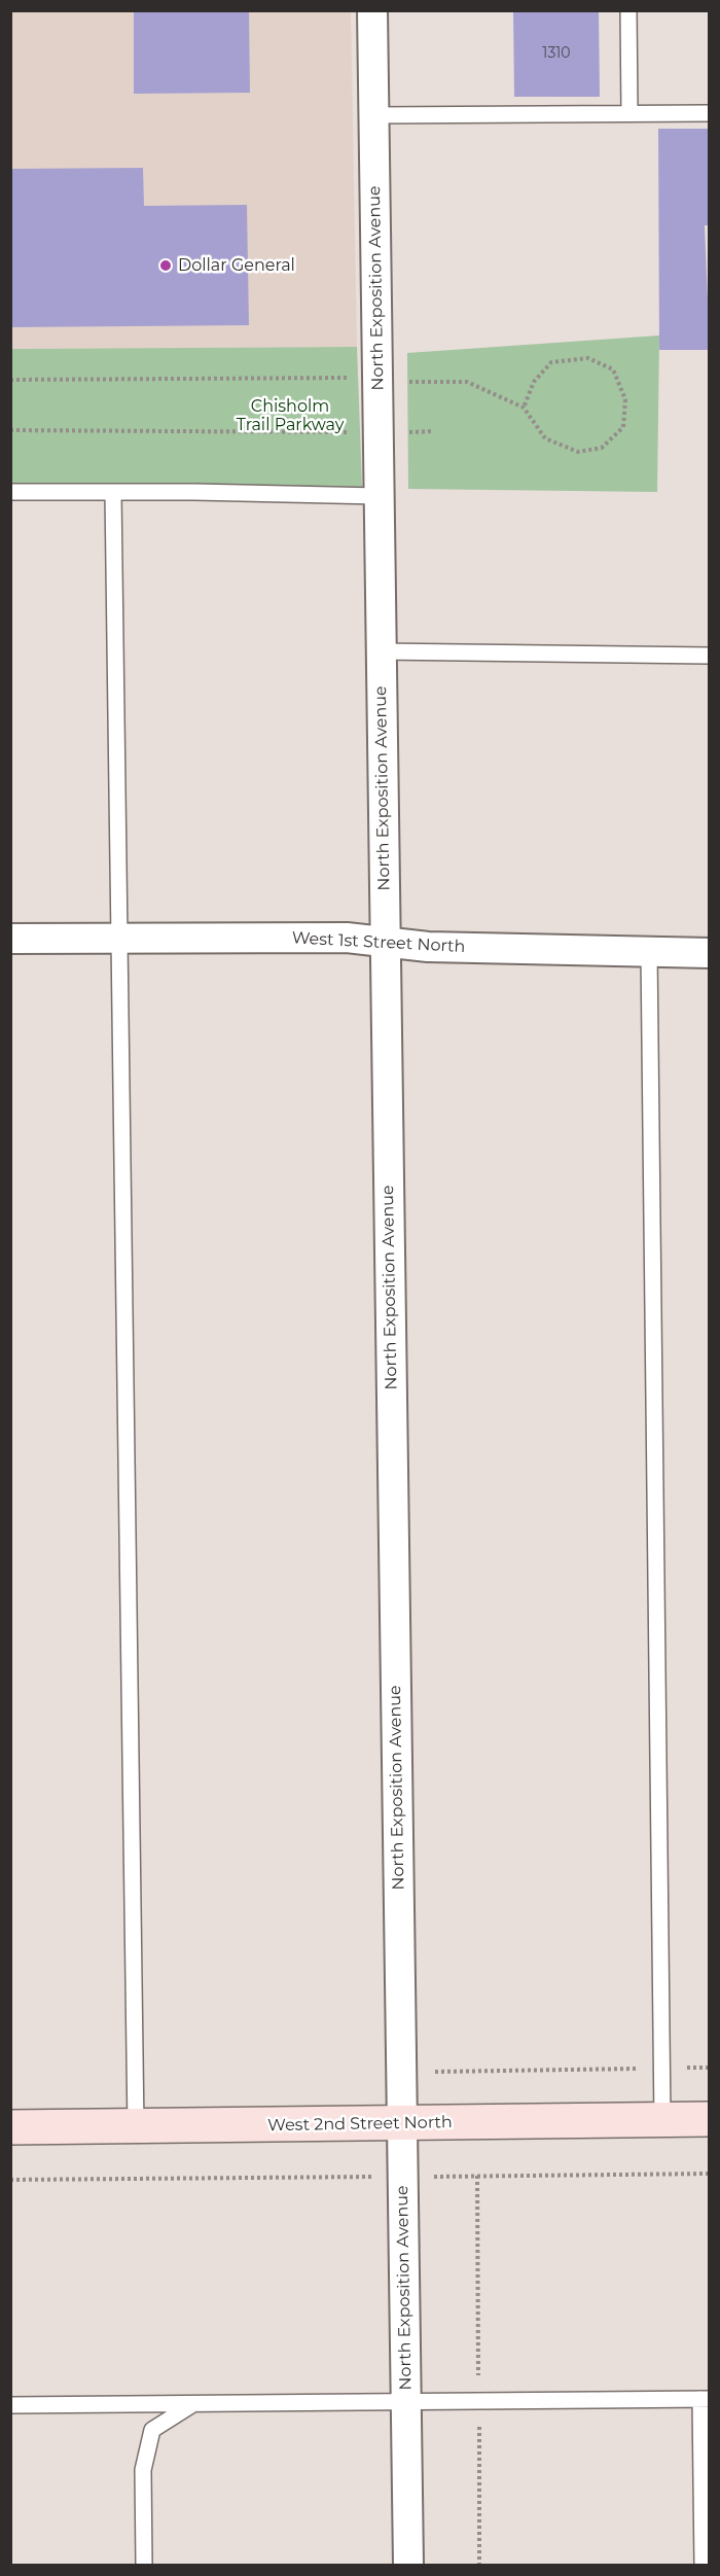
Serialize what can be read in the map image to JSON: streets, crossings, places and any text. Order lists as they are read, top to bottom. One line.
{"streets":{"street":["North Exposition Avenue","West 1st Street North","West 2nd Street North"]},"crossings":[["North Exposition Avenue","West 1st Street North"],["North Exposition Avenue","West 2nd Street North"]],"parks":["Chisholm Trail Parkway"],"places":["Dollar General"],"house_numbers":["1310"]}
